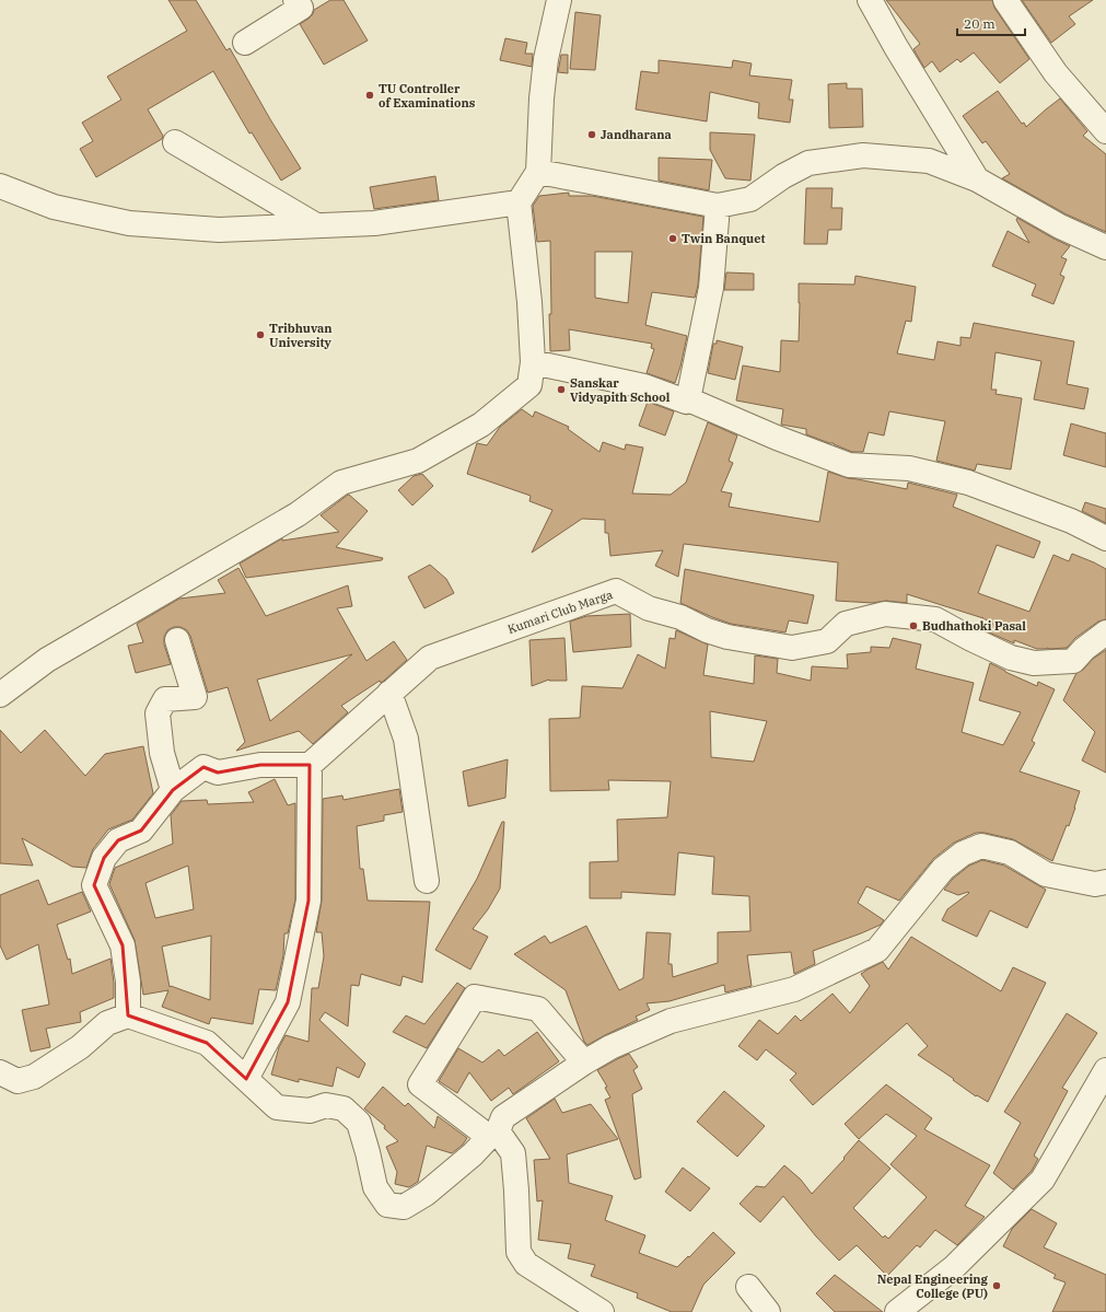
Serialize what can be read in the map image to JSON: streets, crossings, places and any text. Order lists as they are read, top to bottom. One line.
{"streets":{"street":["Kumari Club Marga"]},"places":["TU Controller of Examinations","Jandharana","Twin Banquet","Tribhuvan University","Sanskar Vidyapith School","Budhathoki Pasal","Nepal Engineering College (PU)"],"scale_bar":"20 m"}
